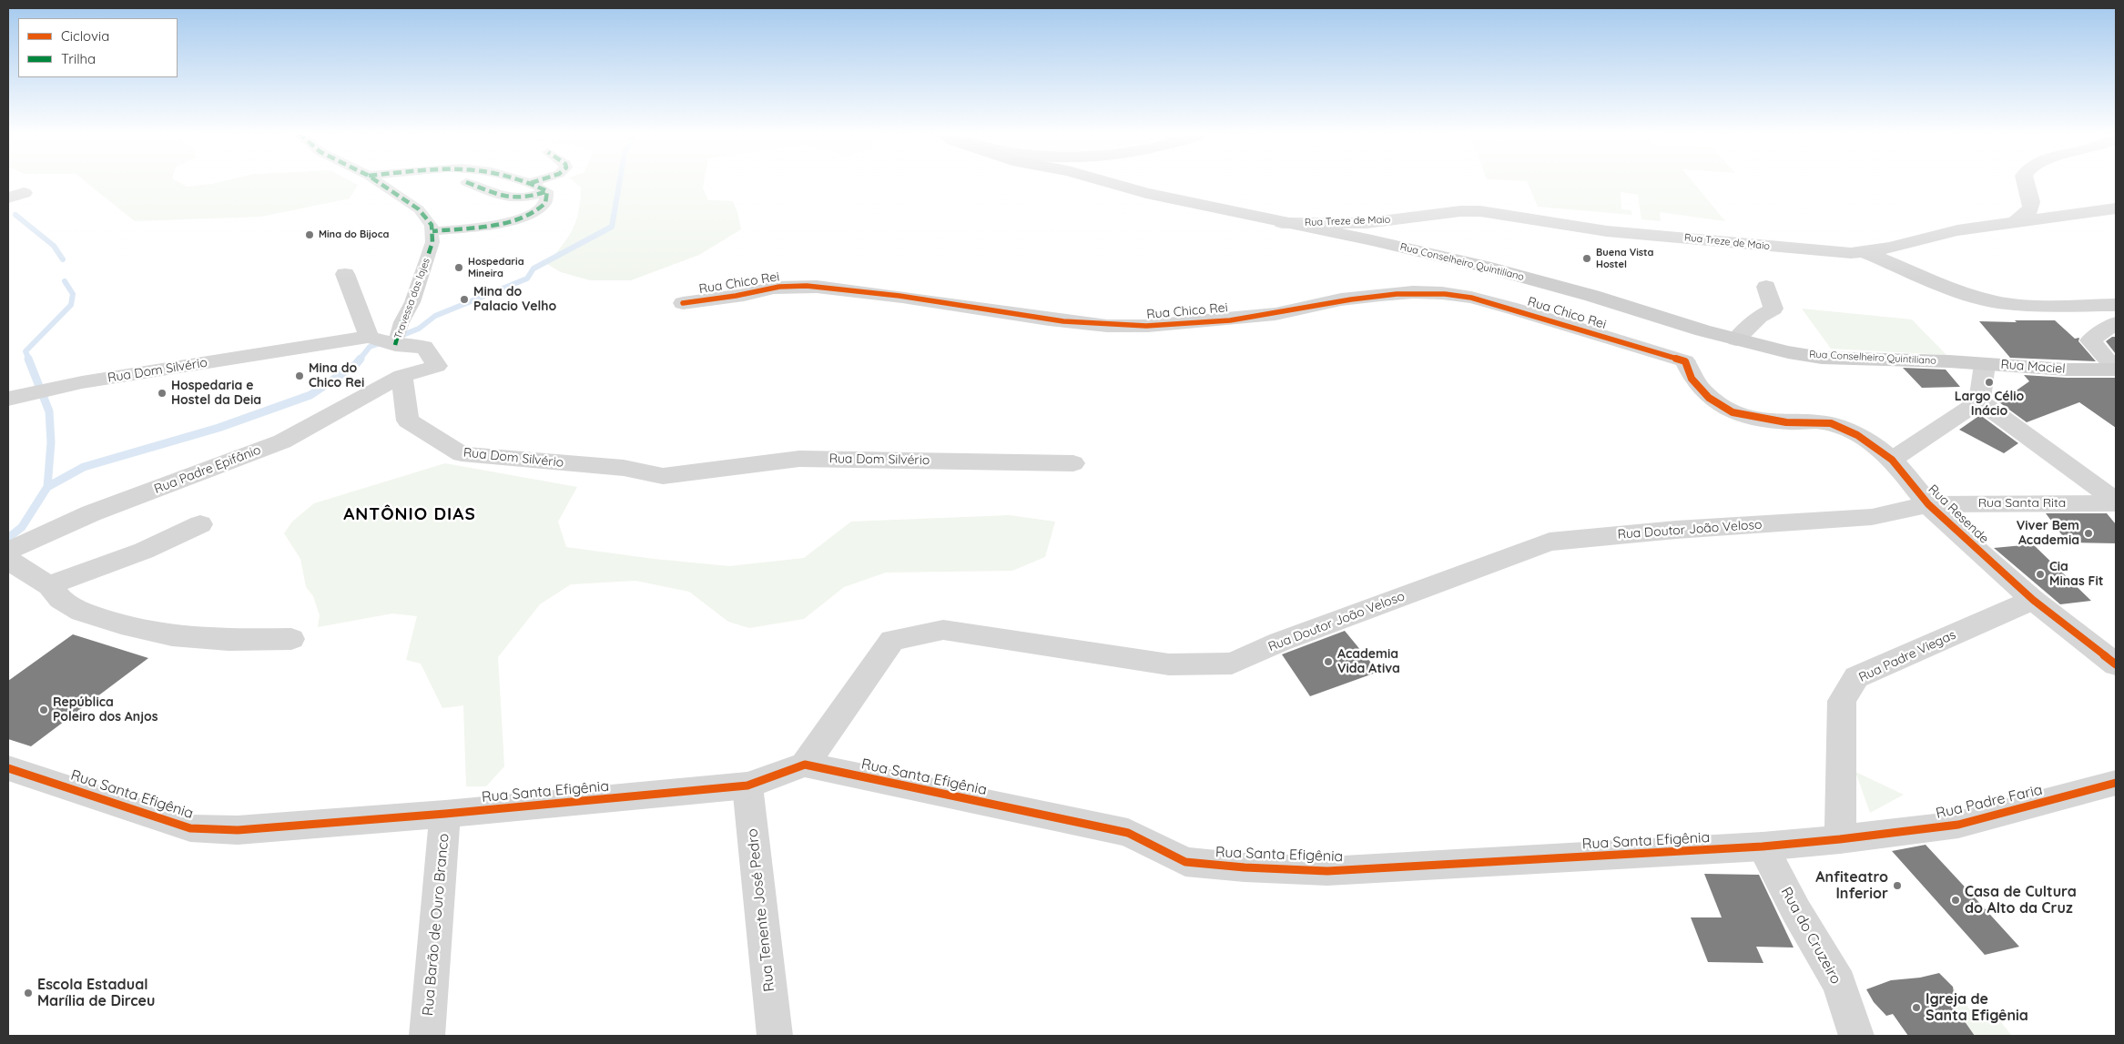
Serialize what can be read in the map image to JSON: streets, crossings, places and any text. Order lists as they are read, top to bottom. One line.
{"streets":{"main road":["Rua Conselheiro Quintiliano","Rua Maciel"],"street":["Rua Treze de Maio","Rua Chico Rei","Travessa das lajes","Rua Dom Silvério","Rua Padre Epifânio","Rua Santa Rita","Rua Resende","Rua Doutor João Veloso","Rua Padre Viegas","Rua Santa Efigênia","Rua Padre Faria","Rua Tenente José Pedro","Rua Barão de Ouro Branco","Rua do Cruzeiro"]},"crossings":[["Rua Treze de Maio","Rua Conselheiro Quintiliano"],["Rua Conselheiro Quintiliano","Rua Maciel"],["Rua Chico Rei","Rua Resende"],["Travessa das lajes","Rua Dom Silvério"],["Rua Dom Silvério","Rua Padre Epifânio"],["Rua Santa Rita","Rua Resende"],["Rua Santa Rita","Rua Doutor João Veloso"],["Rua Resende","Rua Doutor João Veloso"],["Rua Resende","Rua Padre Viegas"],["Rua Doutor João Veloso","Rua Santa Efigênia"],["Rua Padre Viegas","Rua Santa Efigênia"],["Rua Padre Viegas","Rua Padre Faria"],["Rua Santa Efigênia","Rua Padre Faria"],["Rua Santa Efigênia","Rua Tenente José Pedro"],["Rua Santa Efigênia","Rua Barão de Ouro Branco"],["Rua Santa Efigênia","Rua do Cruzeiro"]],"districts":["ANTÔNIO DIAS"],"places":["Mina do Bijoca","Buena Vista Hostel","Hospedaria Mineira","Mina do Palacio Velho","Mina do Chico Rei","Largo Célio Inácio","Hospedaria e Hostel da Deia","Viver Bem Academia","Cia Minas Fit","Academia Vida Ativa","República Poleiro dos Anjos","Anfiteatro Inferior","Casa de Cultura do Alto da Cruz","Escola Estadual Marília de Dirceu","Igreja de Santa Efigênia"],"legend":["Ciclovia","Trilha"]}
